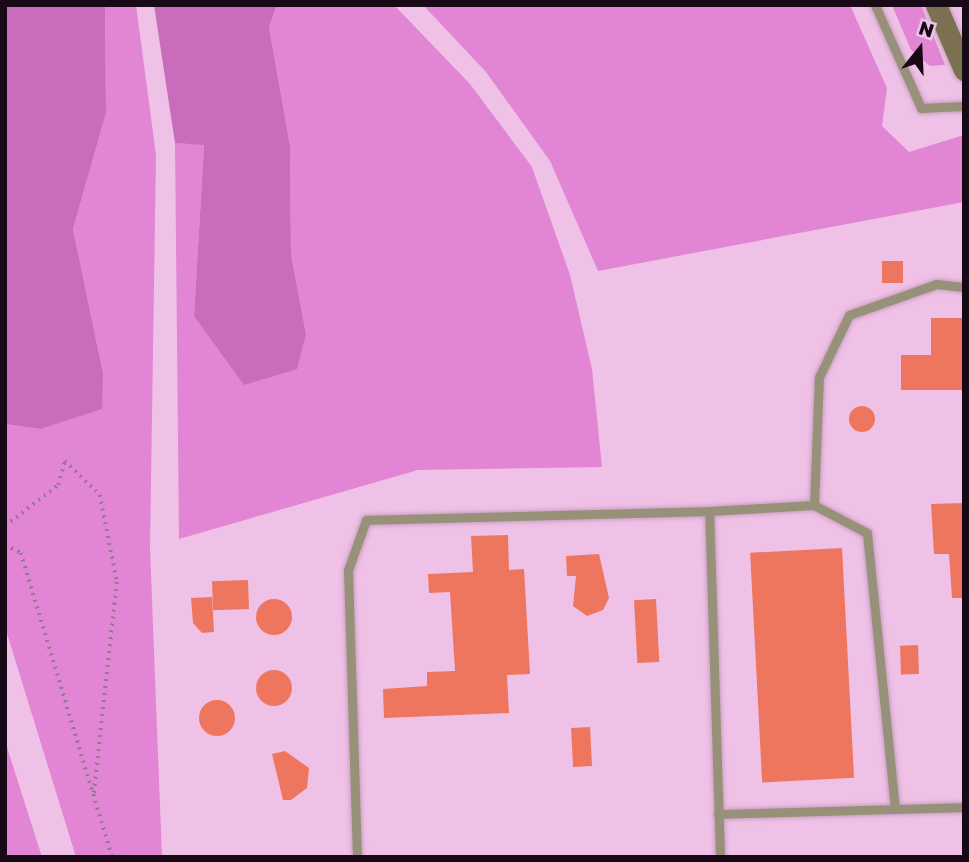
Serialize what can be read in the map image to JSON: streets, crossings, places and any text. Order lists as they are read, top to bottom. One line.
{"north":"top"}
